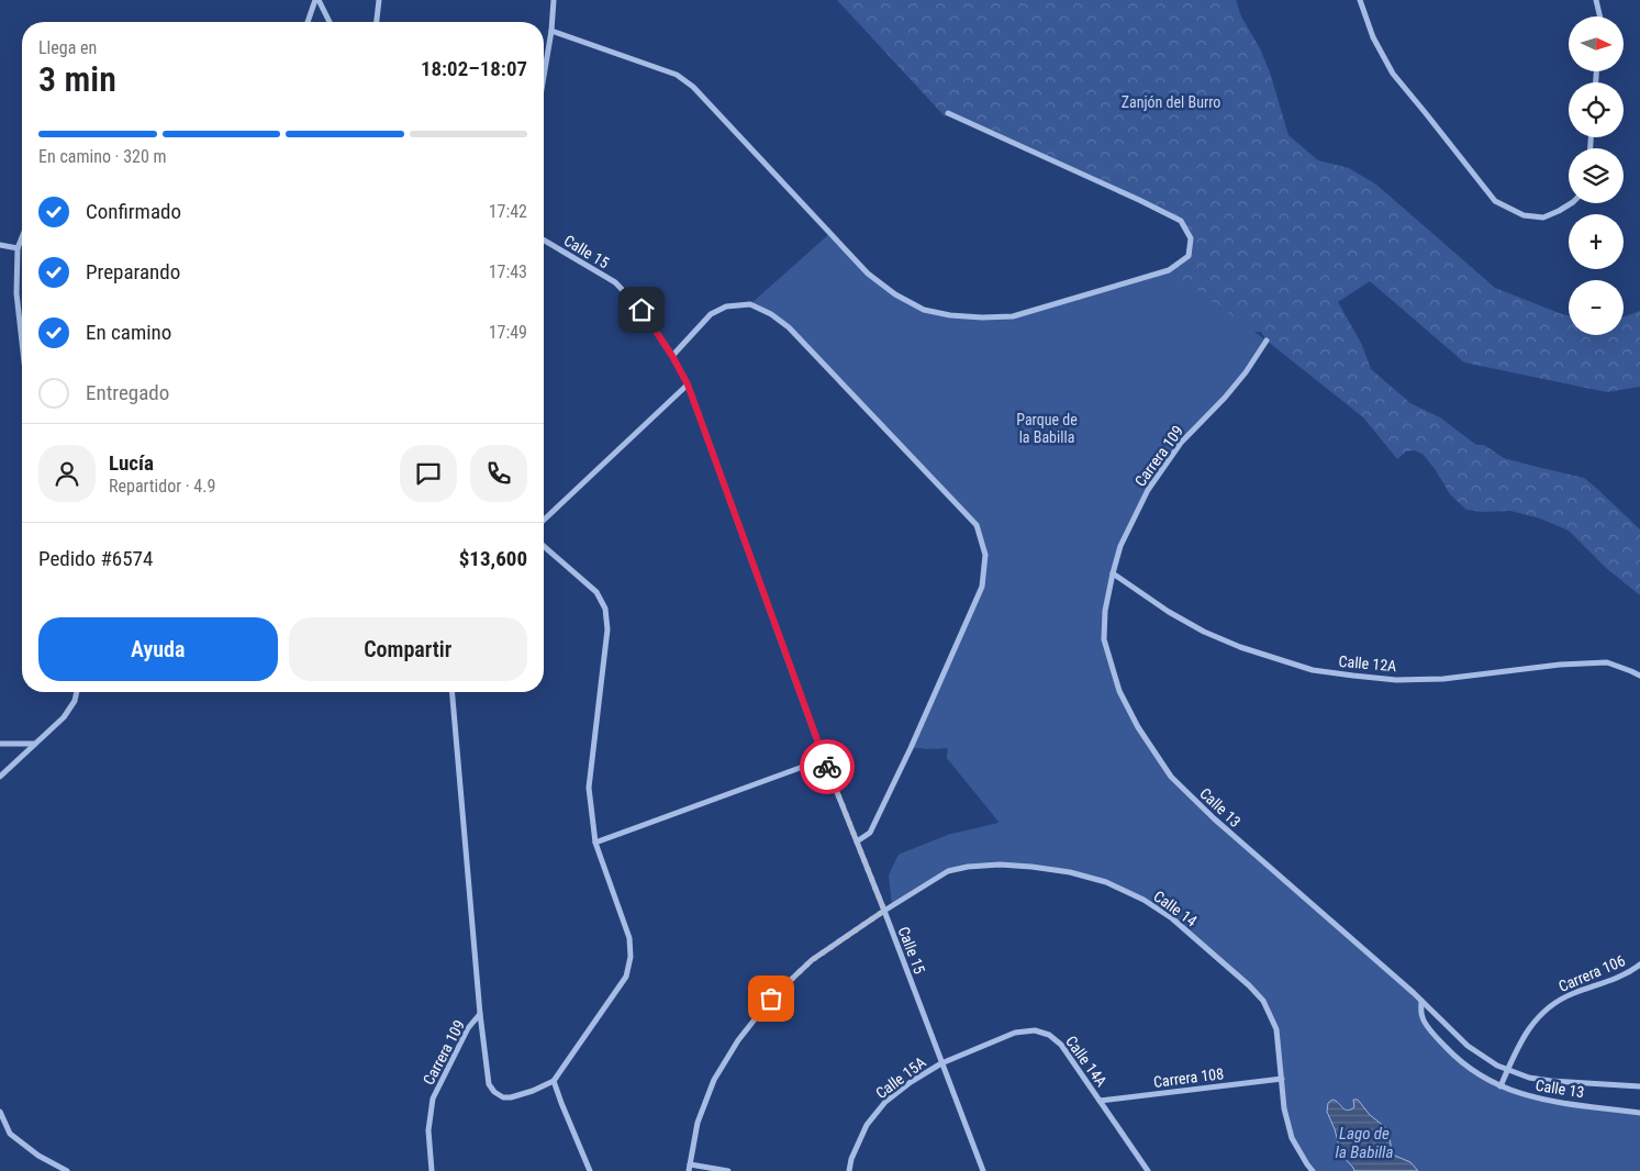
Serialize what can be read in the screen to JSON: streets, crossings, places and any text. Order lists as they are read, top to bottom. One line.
{"streets":{"street":["Calle 15","Carrera 109","Calle 12A","Calle 13","Calle 14","Carrera 106","Calle 14A","Calle 15A","Carrera 108"]},"crossings":[["Calle 15","Calle 14"],["Calle 15","Calle 14A"],["Calle 15","Calle 15A"],["Carrera 109","Calle 12A"],["Carrera 109","Calle 13"],["Calle 12A","Calle 13"],["Calle 13","Carrera 106"],["Calle 14","Carrera 108"],["Calle 14A","Calle 15A"],["Calle 14A","Carrera 108"]],"water":["Lago de la Babilla"],"parks":["Zanjón del Burro","Parque de la Babilla"],"north":"right","page":{"map_buttons":["+","−"],"heading":["3 min","Llega en","18:02–18:07"],"panel":["Lucía","Repartidor · 4.9","Pedido #6574","$13,600"],"bar":"En camino · 320 m","list":[["Confirmado","17:42"],["Preparando","17:43"],["En camino","17:49"],"Entregado"],"buttons":["Ayuda","Compartir"]}}
